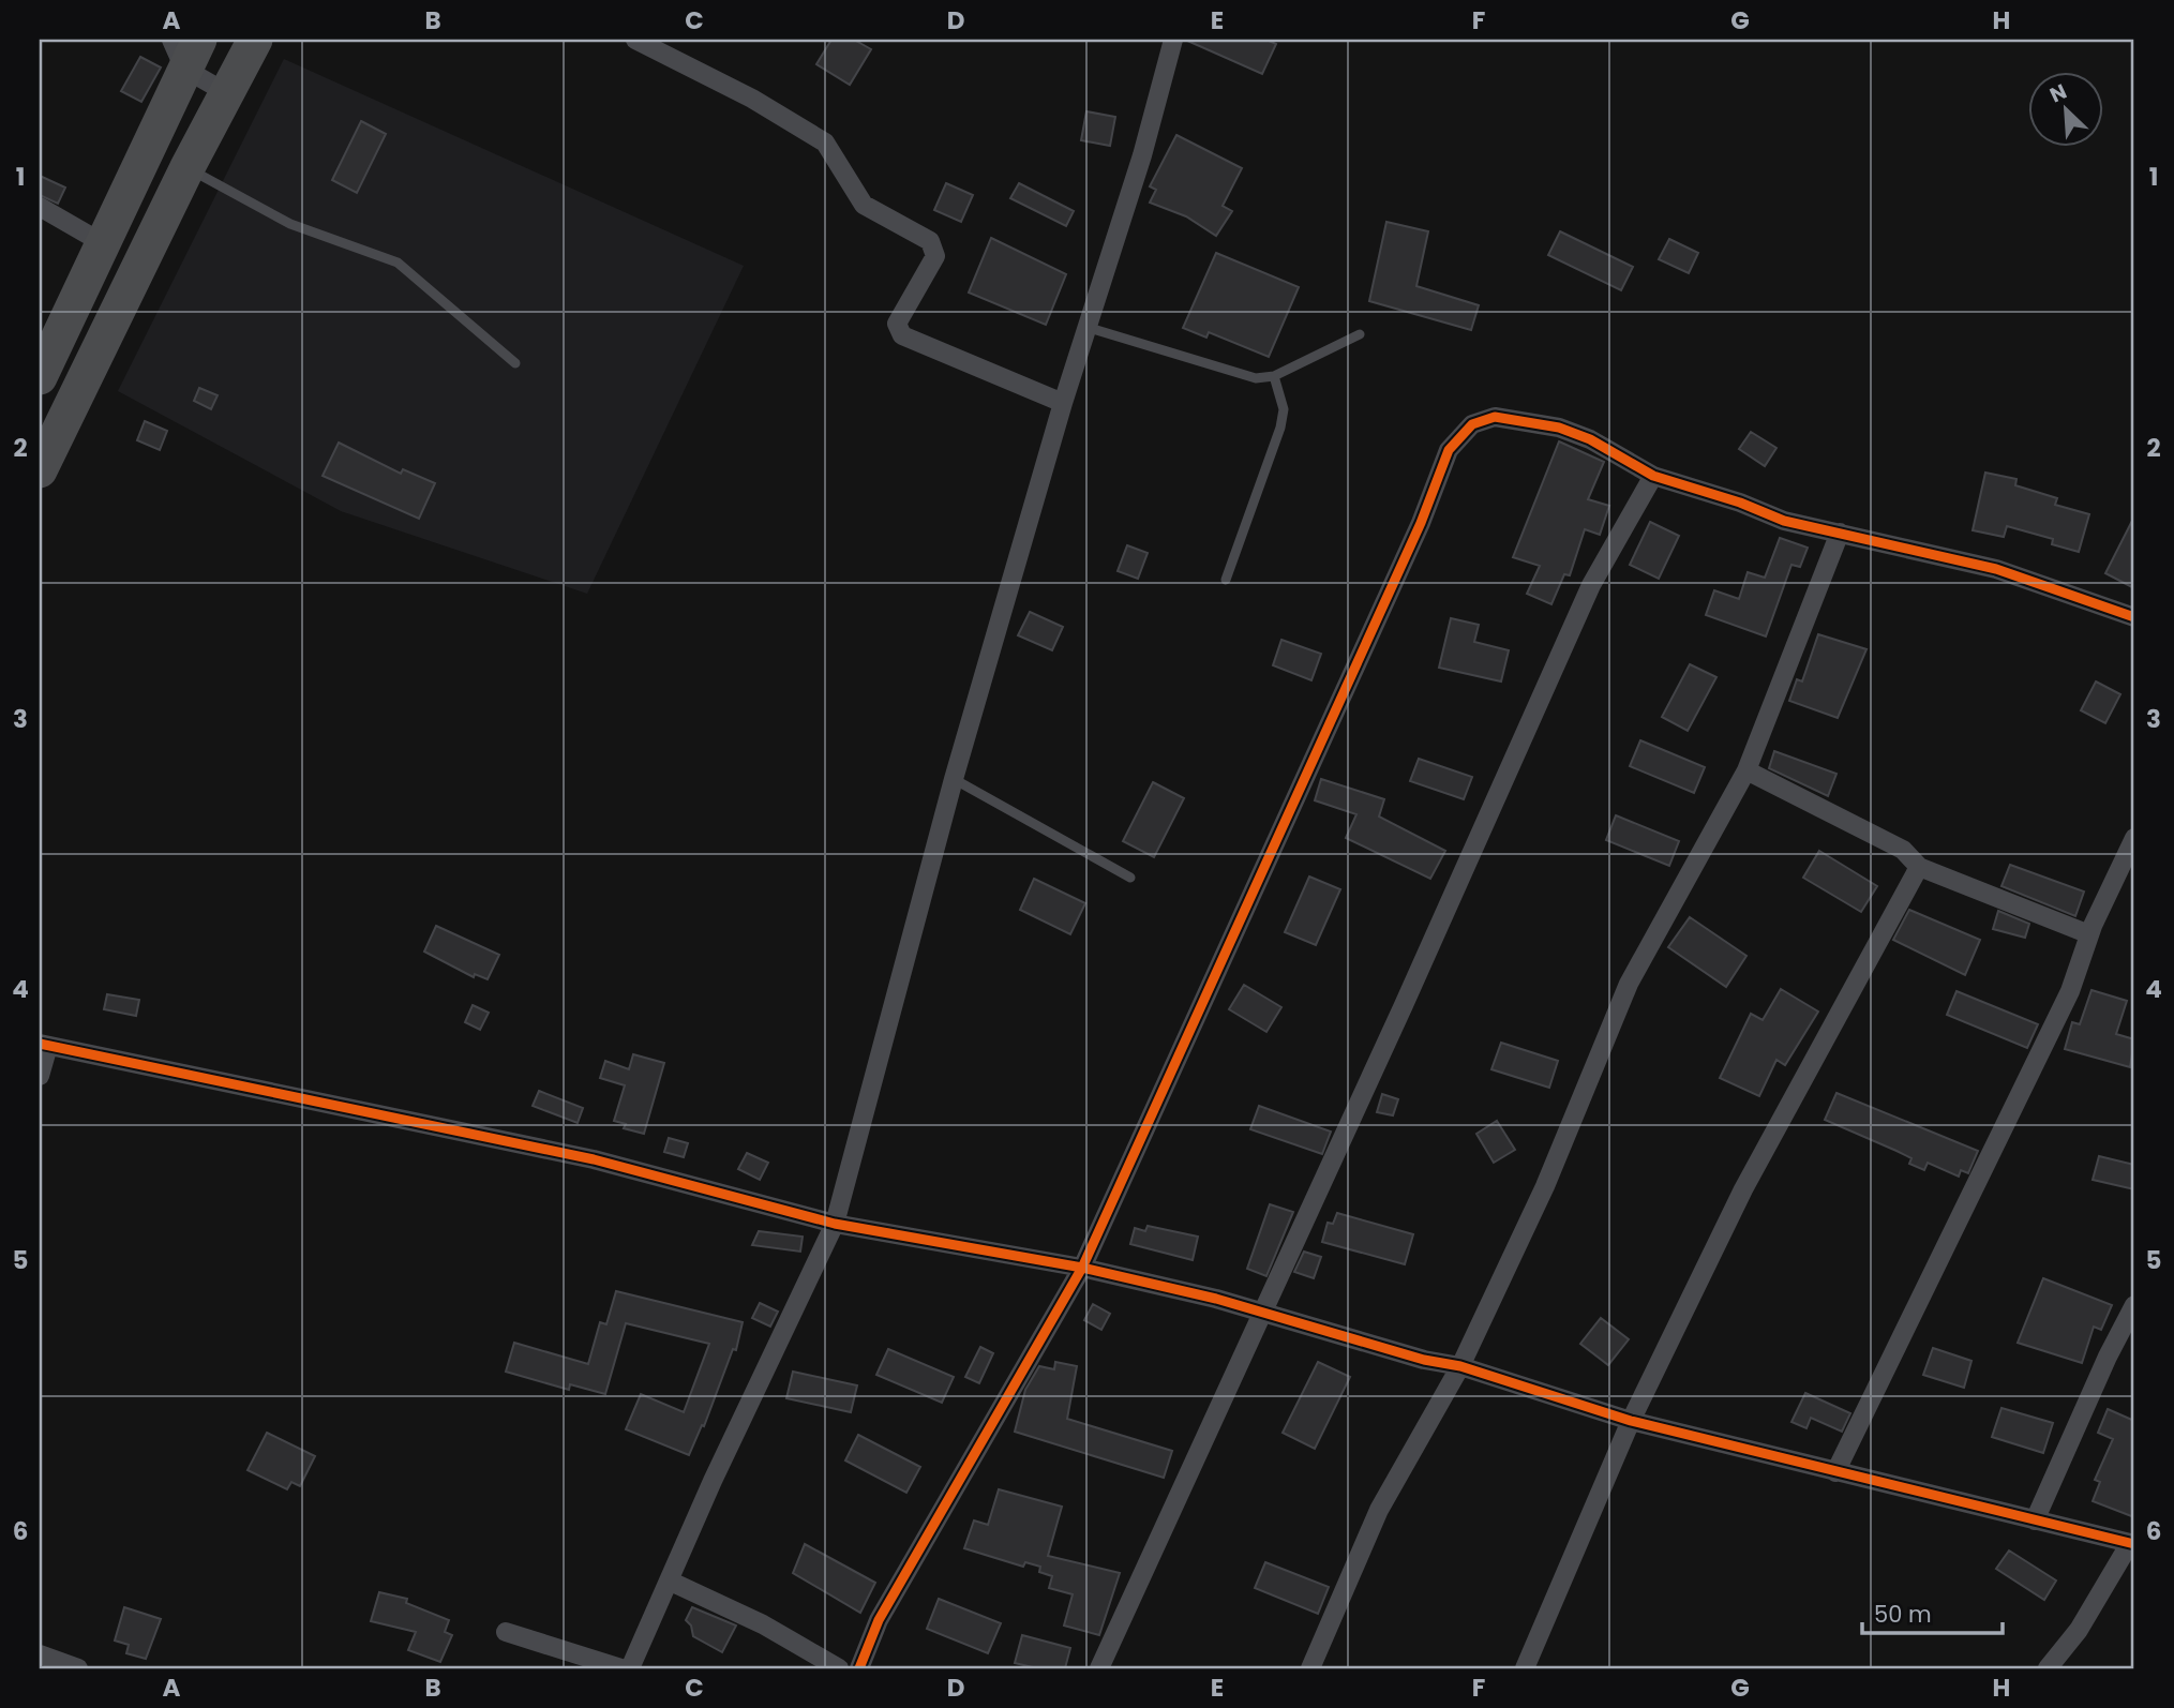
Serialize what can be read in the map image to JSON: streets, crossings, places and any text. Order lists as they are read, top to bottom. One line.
{"scale_bar":"50 m","north":"top left","grid":{"columns":["A","B","C","D","E","F","G","H"],"rows":["1","2","3","4","5","6"]}}
